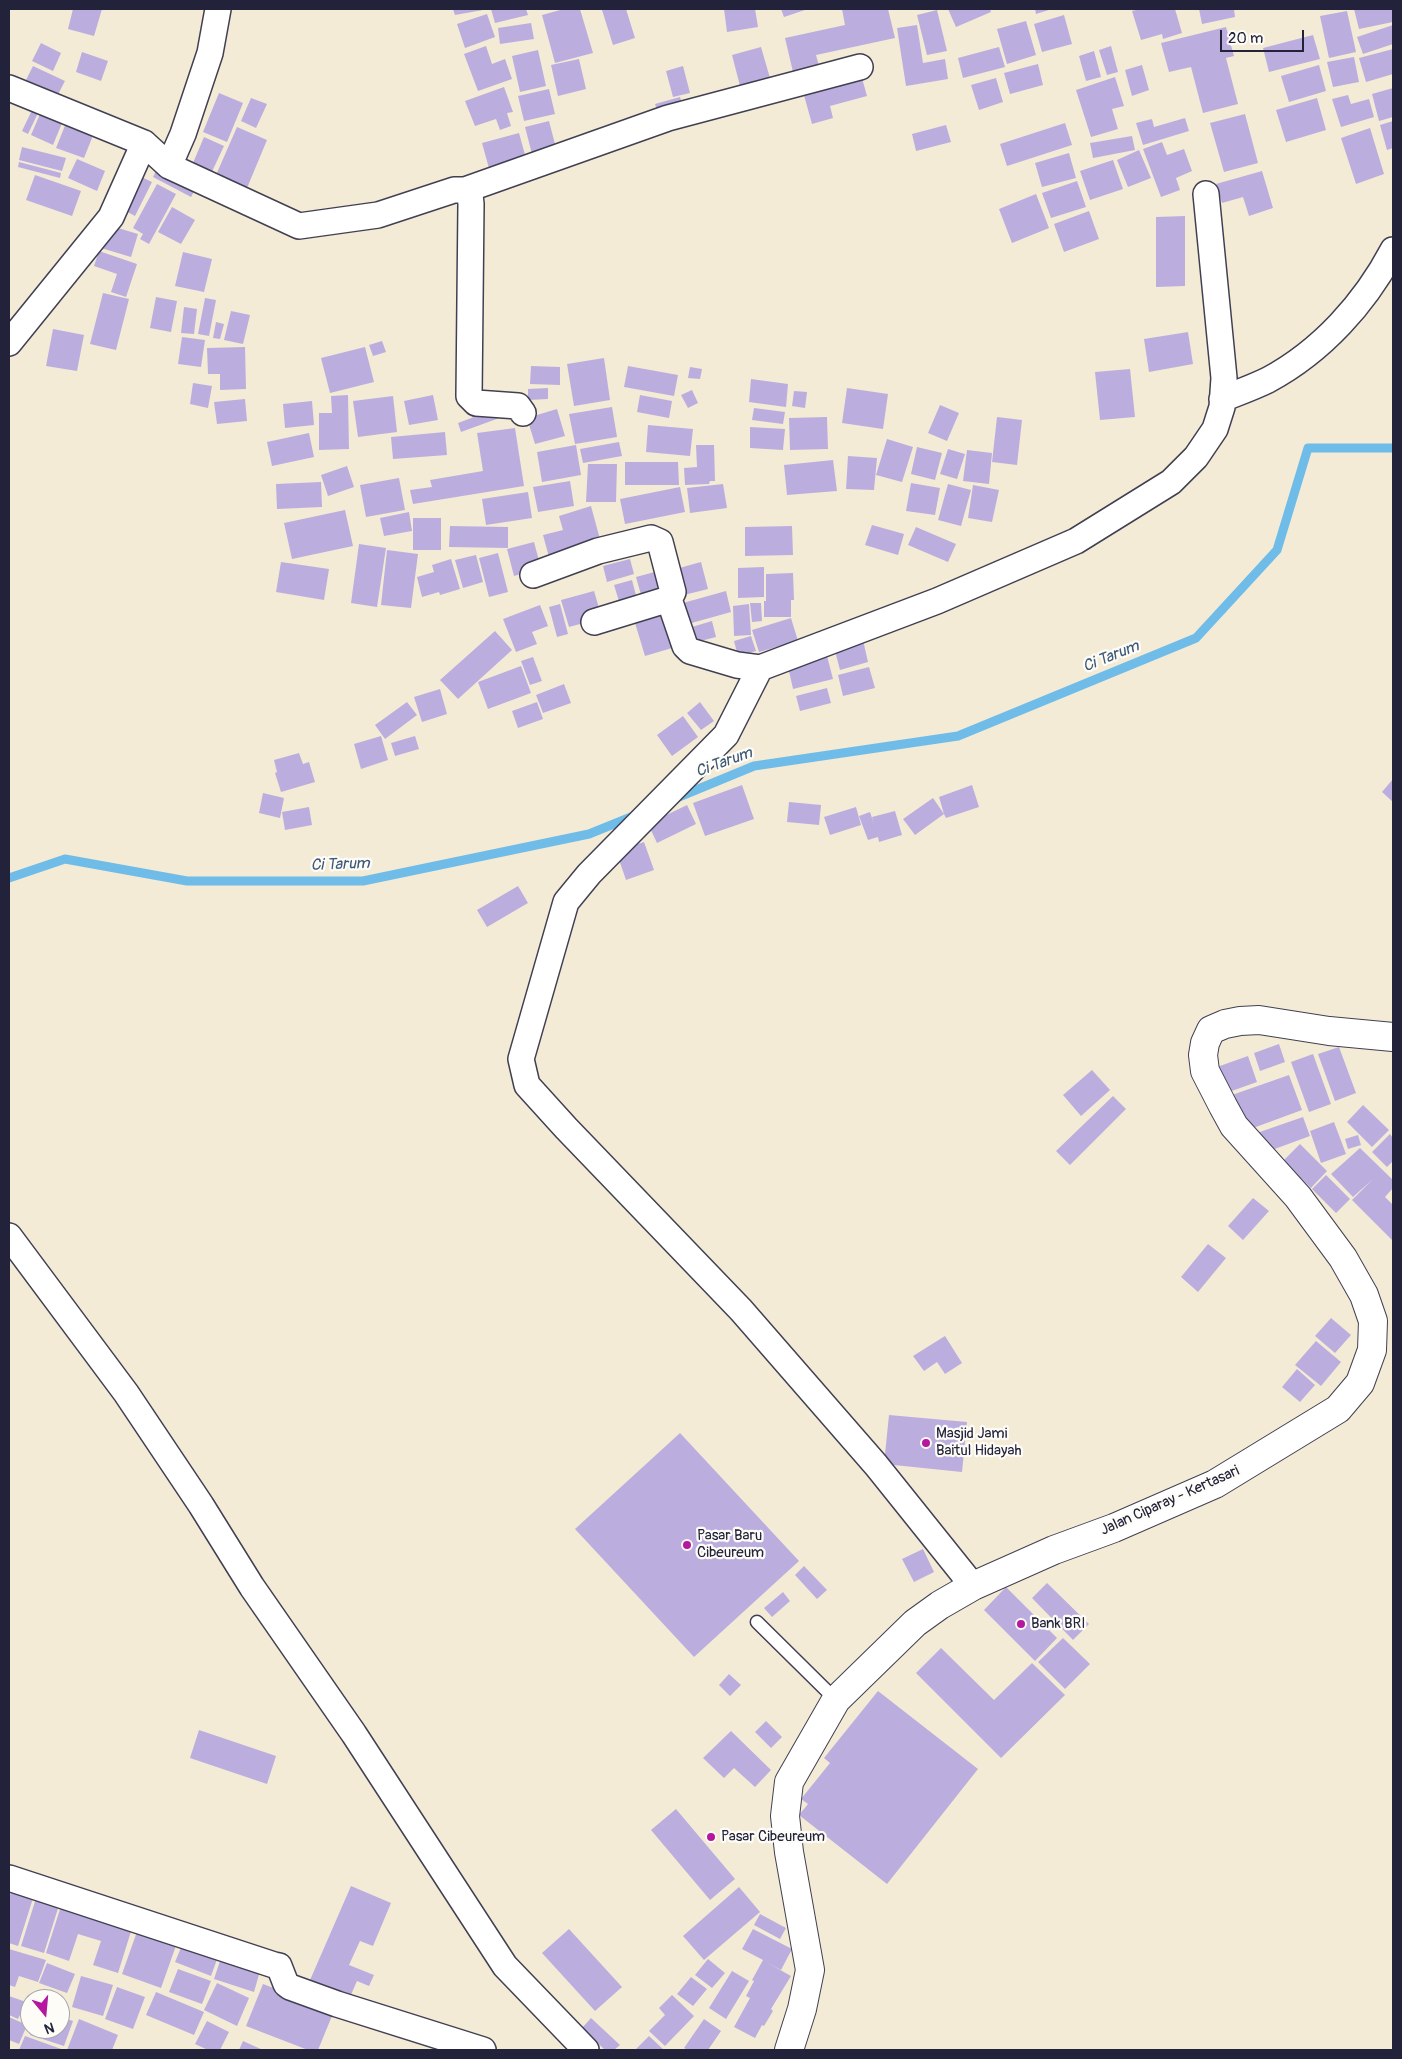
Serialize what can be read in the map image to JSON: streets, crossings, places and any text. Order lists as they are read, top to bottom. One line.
{"streets":{"main road":["Jalan Ciparay - Kertasari"]},"water":["Ci Tarum"],"places":["Masjid Jami Baitul Hidayah","Pasar Baru Cibeureum","Bank BRI","Pasar Cibeureum"],"scale_bar":"20 m","north":"bottom"}
